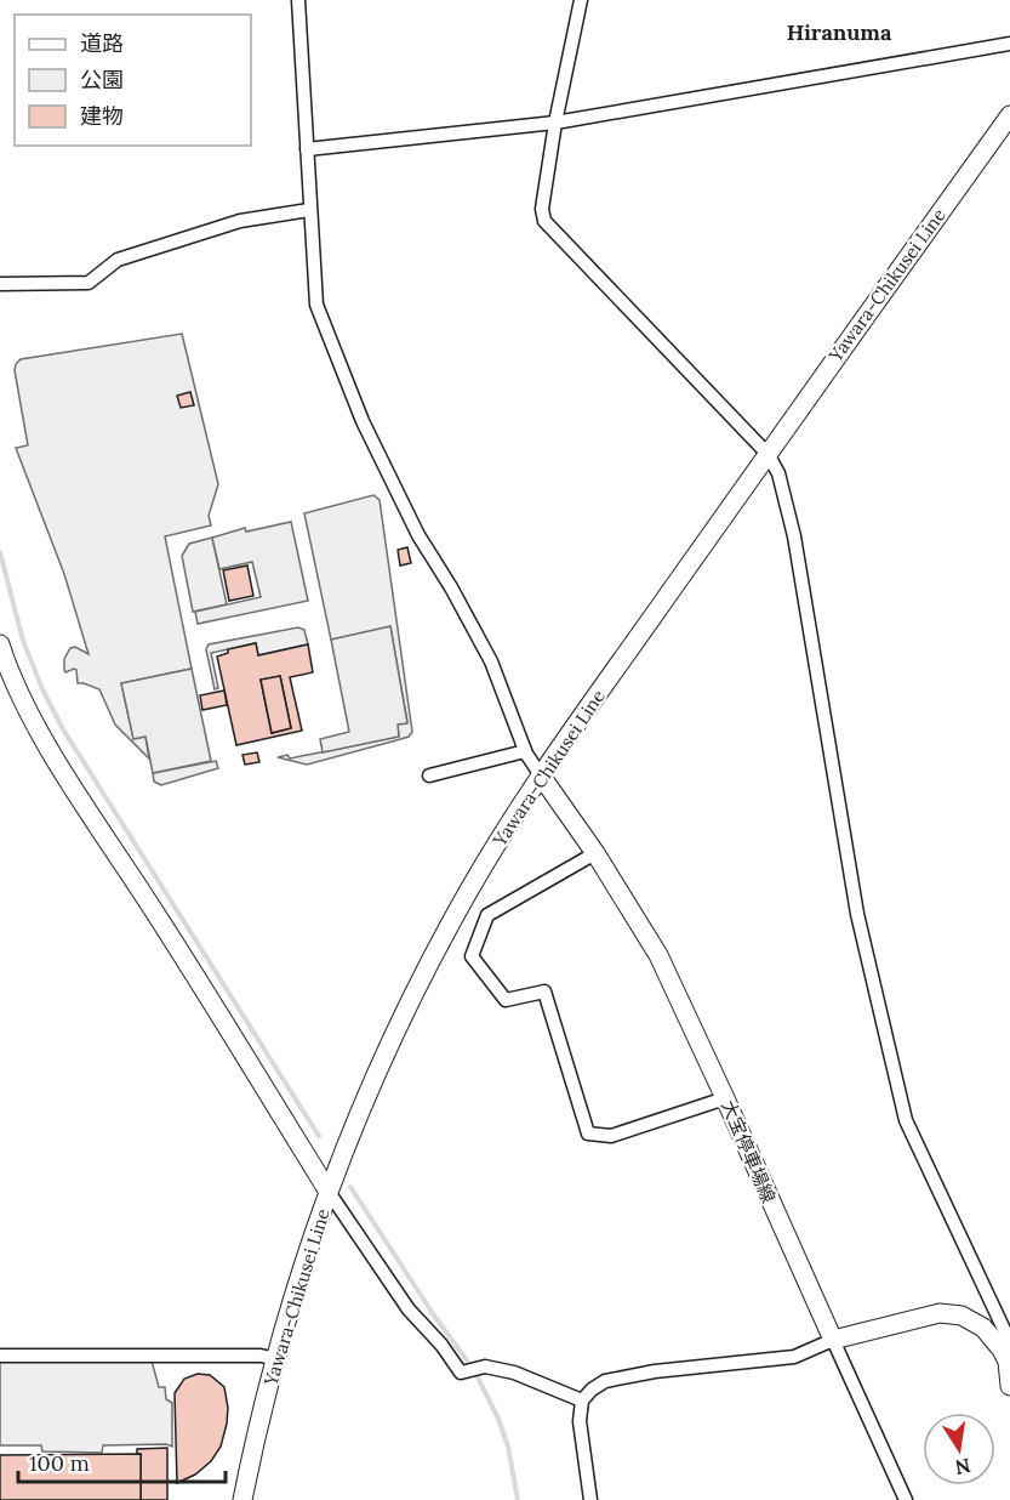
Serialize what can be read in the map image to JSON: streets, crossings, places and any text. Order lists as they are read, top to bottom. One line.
{"streets":{"main road":["Yawara-Chikusei Line","大宝停車場線"]},"crossings":[["Yawara-Chikusei Line","大宝停車場線"]],"districts":["Hiranuma"],"legend":["道路","公園","建物"],"scale_bar":"100 m","north":"bottom"}
